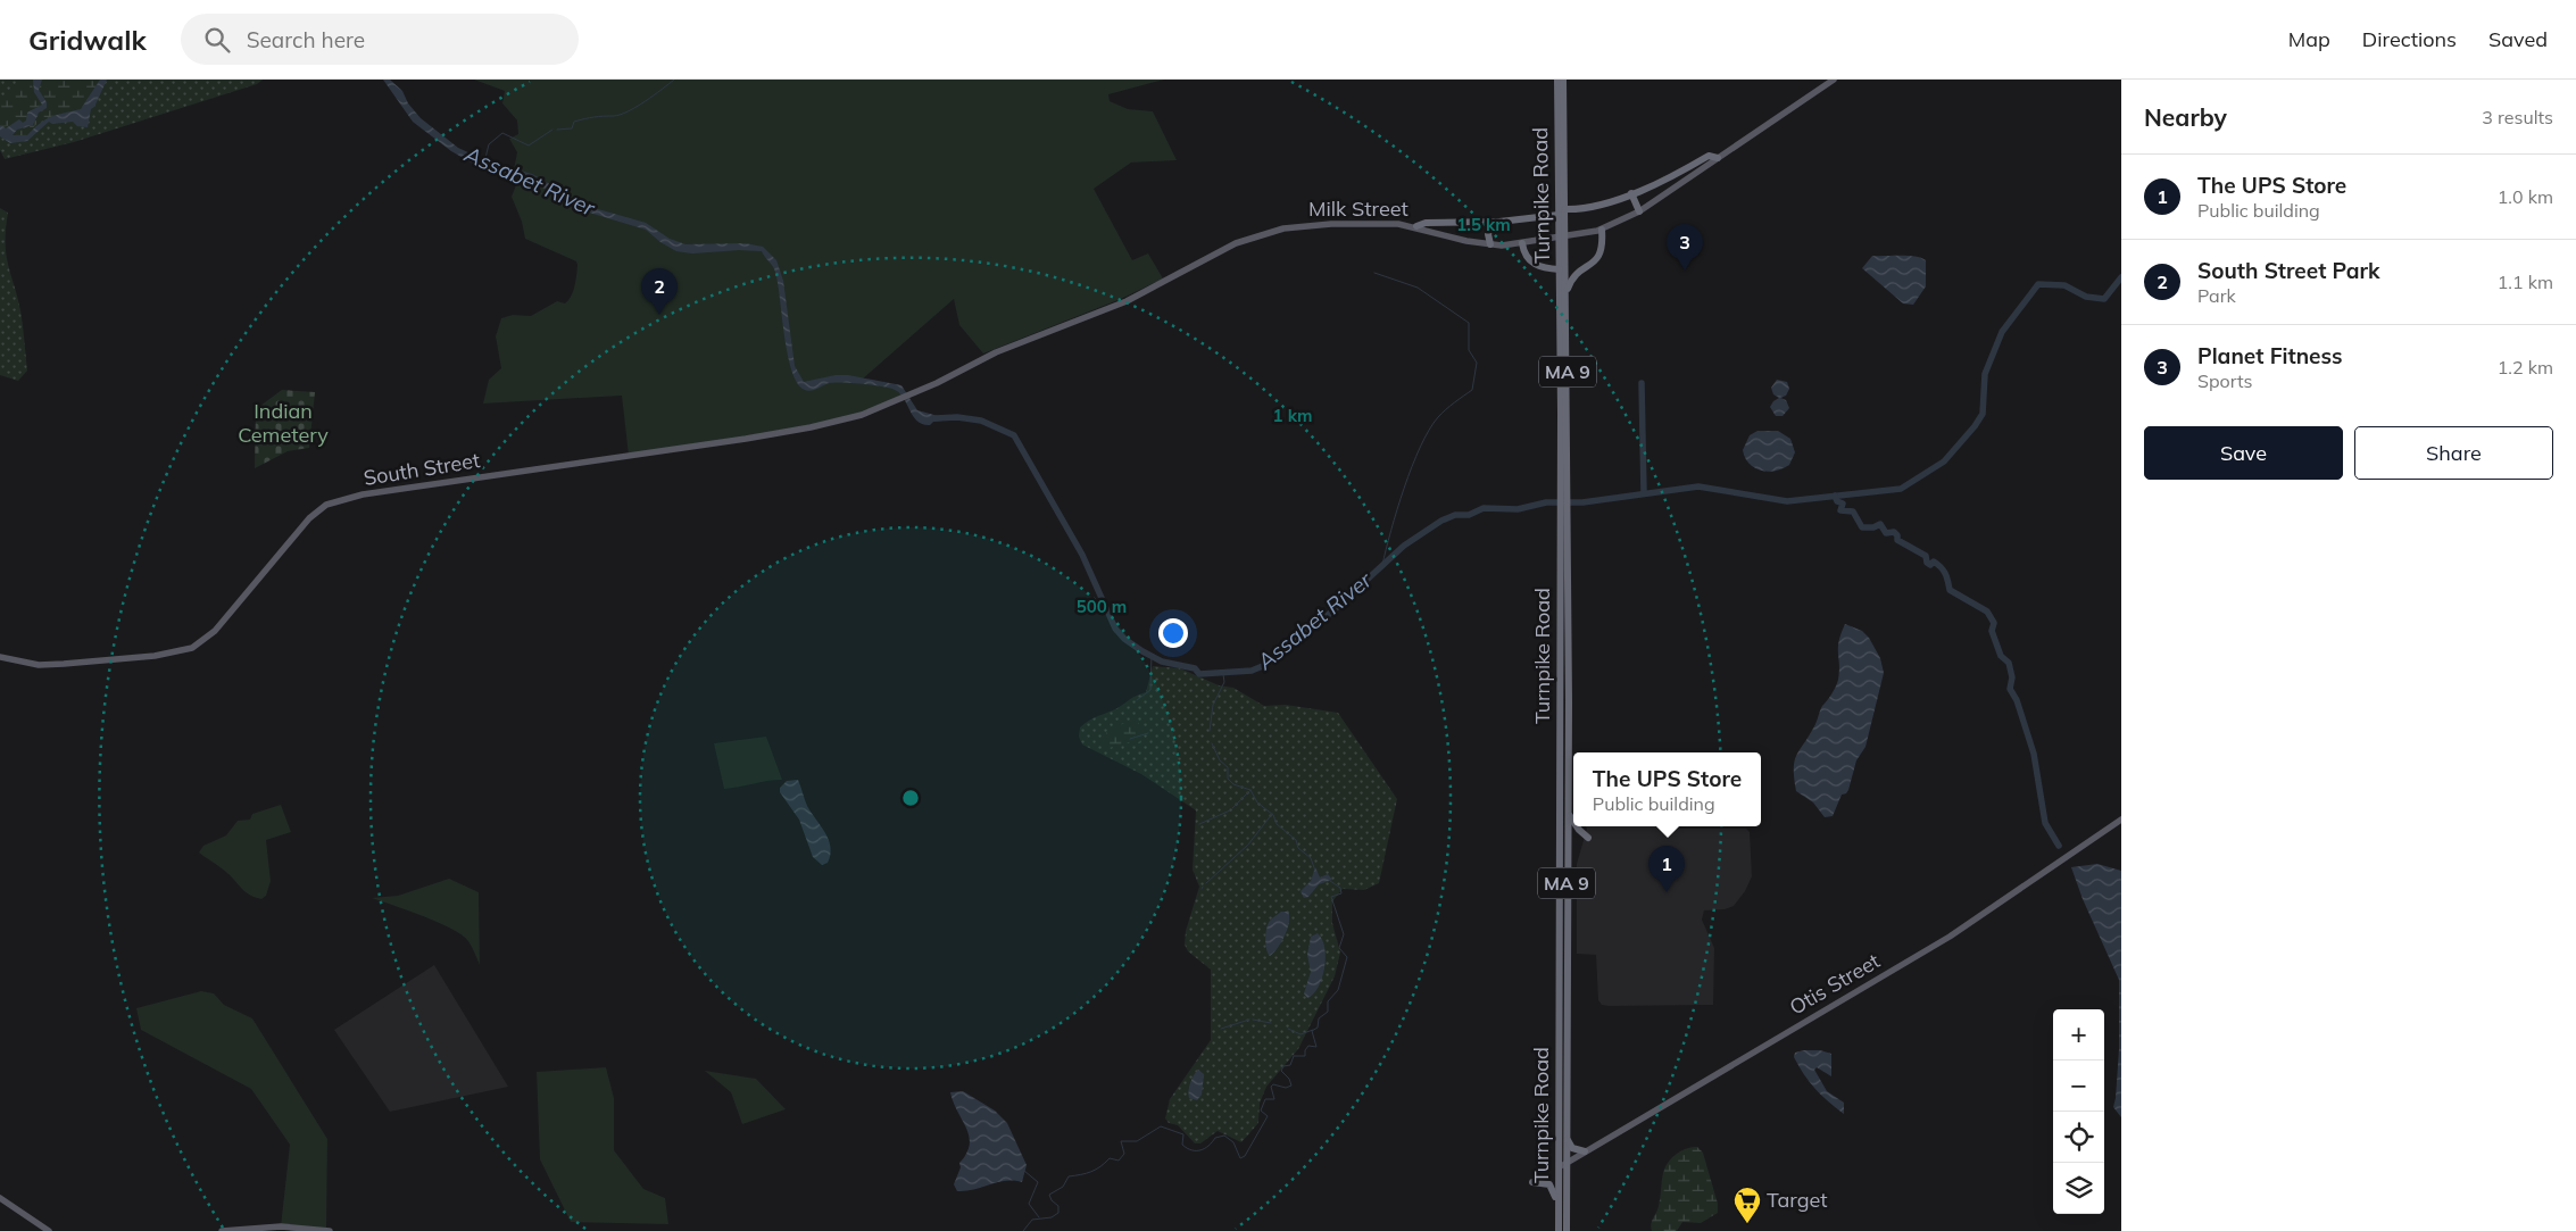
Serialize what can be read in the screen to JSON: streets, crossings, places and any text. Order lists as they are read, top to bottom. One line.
{"streets":{"highway":["Turnpike Road","MA 9"],"main road":["Milk Street","South Street","Otis Street"]},"crossings":[["Turnpike Road","Otis Street"],["Milk Street","South Street"]],"water":["Assabet River"],"parks":["Indian Cemetery"],"places":{"supermarket":["Target"]},"page":{"header":"Gridwalk","search":"Search here","nav":["Map","Directions","Saved"],"heading":["Nearby","3 results"],"list":[{"mark":"1","name":"The UPS Store","note":"Public building","value":"1.0 km"},{"mark":"2","name":"South Street Park","note":"Park","value":"1.1 km"},{"mark":"3","name":"Planet Fitness","note":"Sports","value":"1.2 km"}],"pins":["3","2","1"],"buttons":["Save","Share"],"popup":["The UPS Store","Public building"],"map_buttons":["+","−"]},"rings":["1.5 km","1 km","500 m"]}
